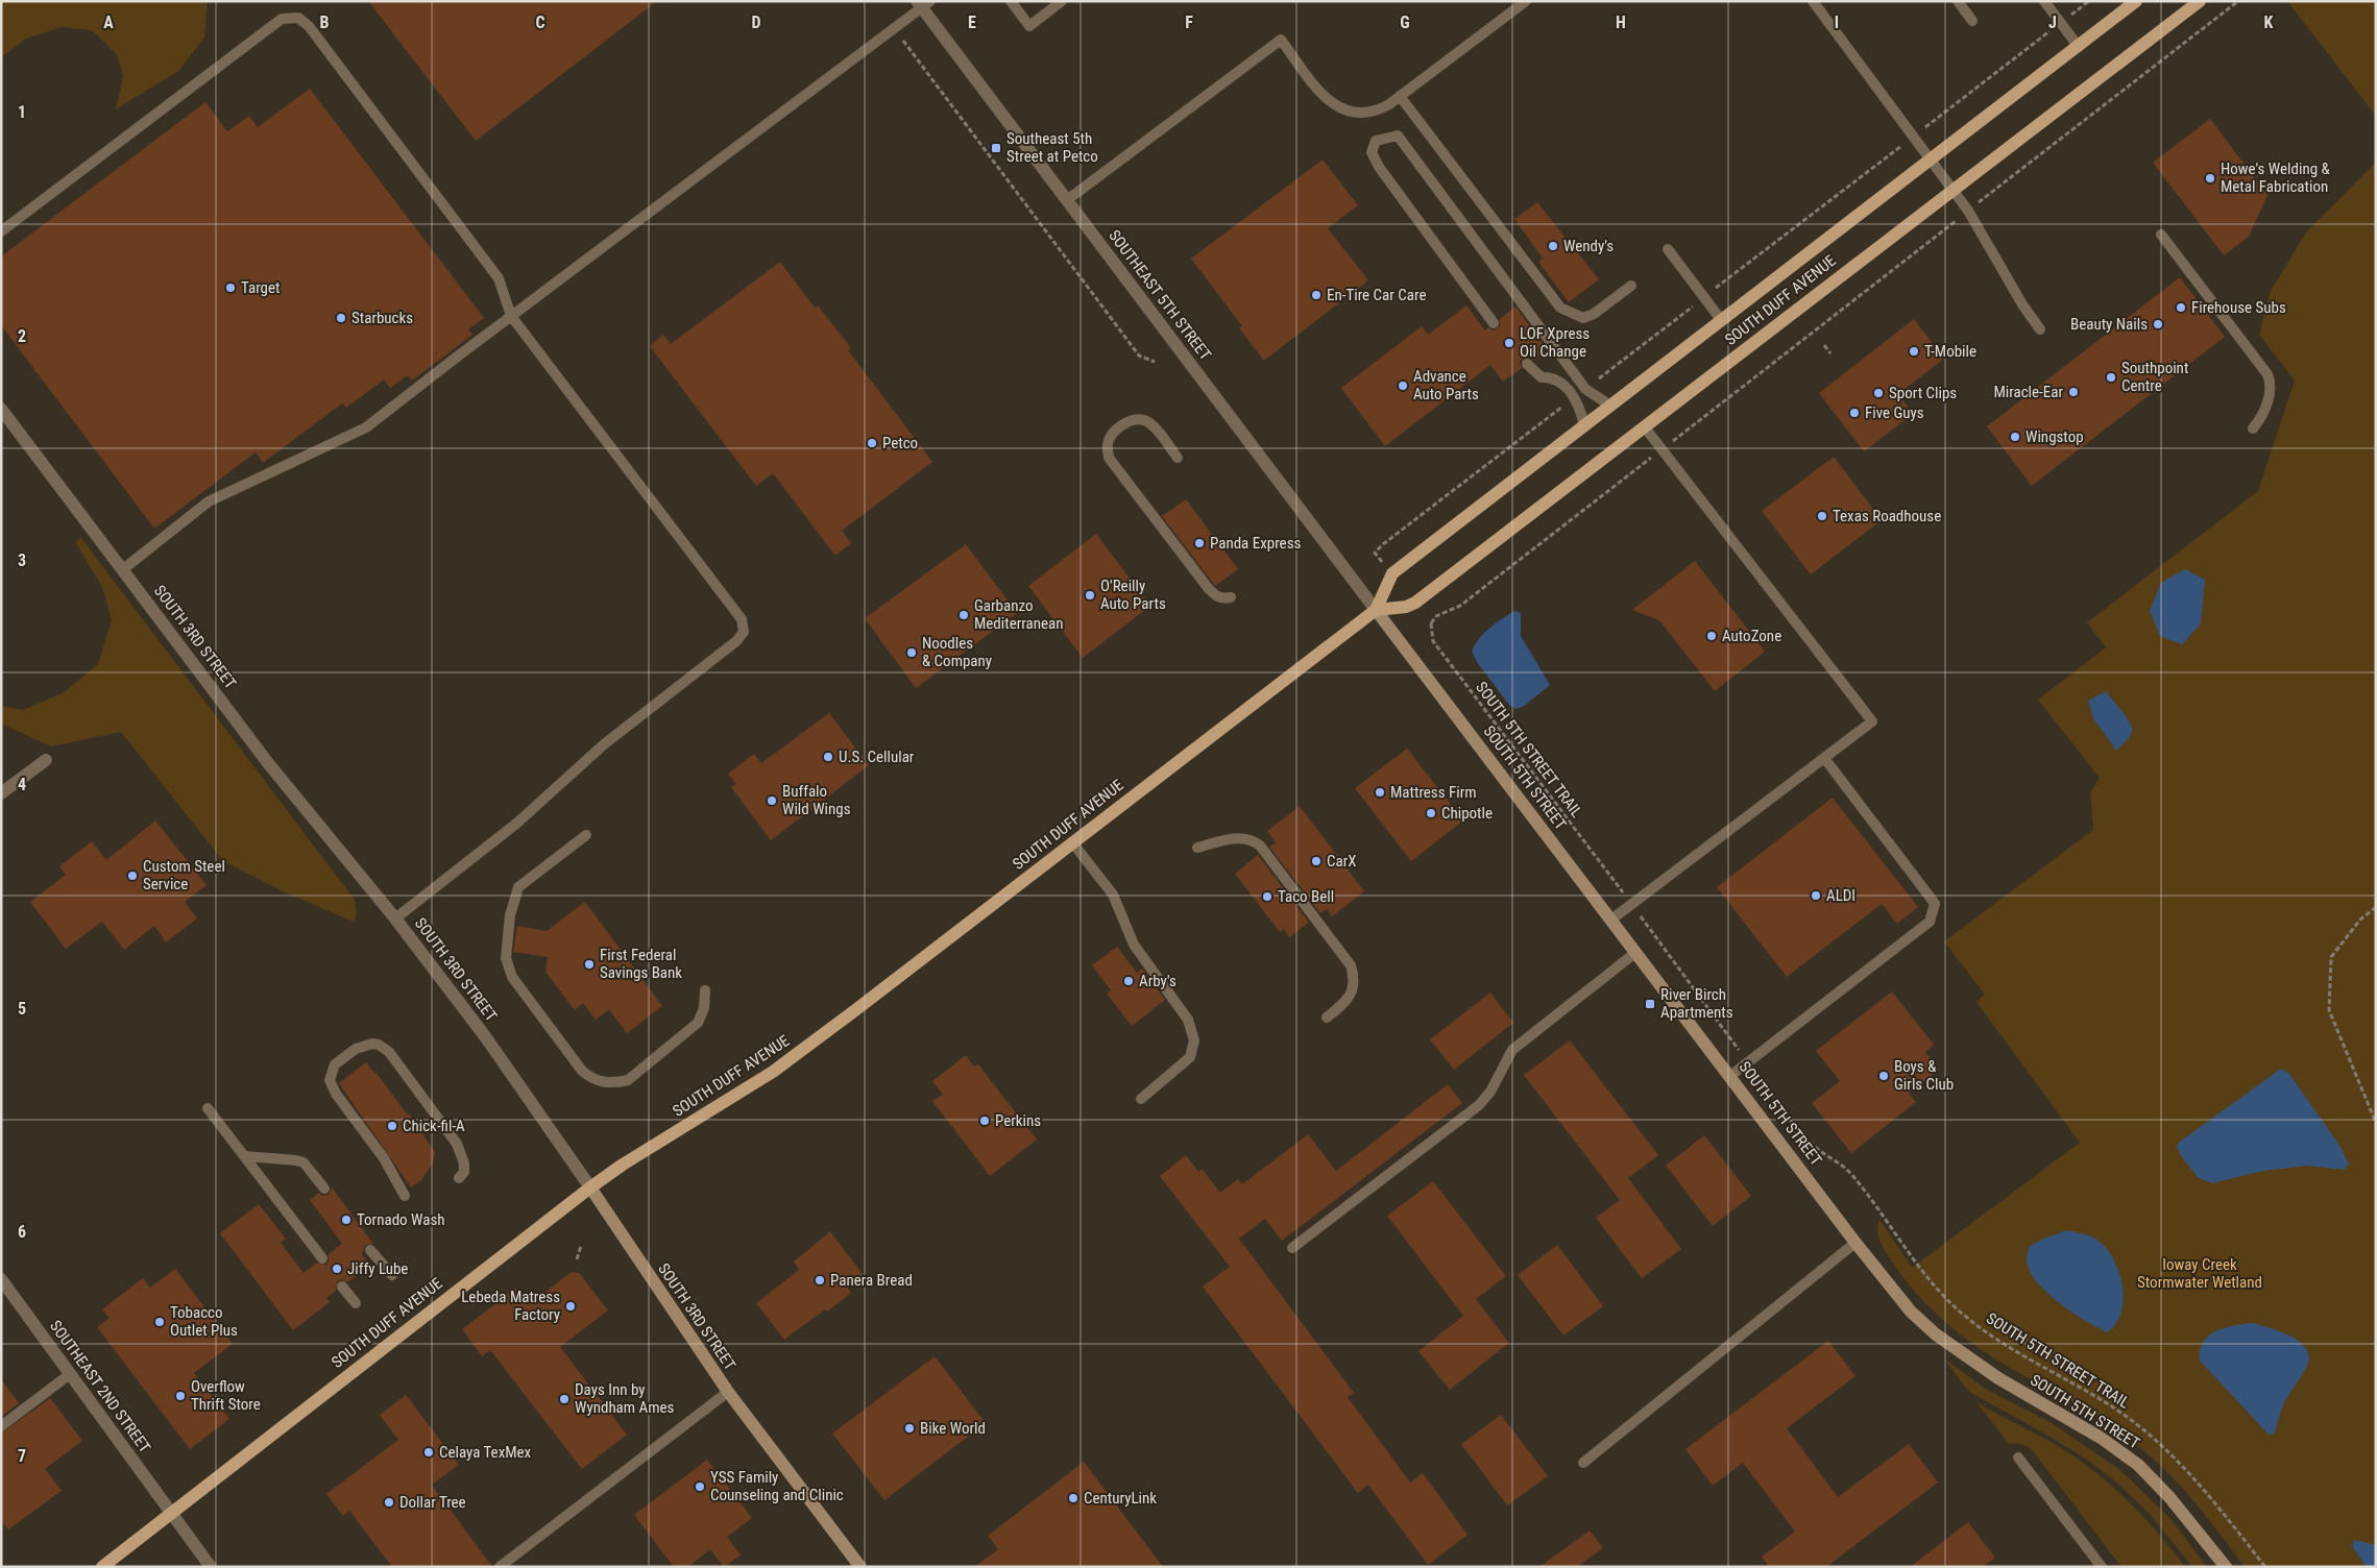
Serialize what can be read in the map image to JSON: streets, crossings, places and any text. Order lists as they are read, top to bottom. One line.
{"streets":{"main road":["SOUTH DUFF AVENUE"],"street":["SOUTHEAST 5TH STREET","SOUTH 3RD STREET","SOUTH 5TH STREET","SOUTHEAST 2ND STREET"],"path":["SOUTH 5TH STREET TRAIL"]},"crossings":[["SOUTHEAST 5TH STREET","SOUTH DUFF AVENUE"],["SOUTHEAST 5TH STREET","SOUTH 5TH STREET"],["SOUTH DUFF AVENUE","SOUTH 3RD STREET"],["SOUTH DUFF AVENUE","SOUTH 5TH STREET"],["SOUTH DUFF AVENUE","SOUTHEAST 2ND STREET"]],"parks":["Ioway Creek Stormwater Wetland"],"places":{"transit":["Southeast 5th Street at Petco","River Birch Apartments"],"other":["Howe's Welding & Metal Fabrication","Wendy's","Target","En-Tire Car Care","Firehouse Subs","Starbucks","Beauty Nails","LOF Xpress Oil Change","T-Mobile","Southpoint Centre","Advance Auto Parts","Miracle-Ear","Sport Clips","Five Guys","Wingstop","Petco","Texas Roadhouse","Panda Express","O'Reilly Auto Parts","Garbanzo Mediterranean","AutoZone","Noodles & Company","U.S. Cellular","Mattress Firm","Buffalo Wild Wings","Chipotle","CarX","Custom Steel Service","ALDI","Taco Bell","First Federal Savings Bank","Arby's","Boys & Girls Club","Perkins","Chick-fil-A","Tornado Wash","Jiffy Lube","Panera Bread","Lebeda Matress Factory","Tobacco Outlet Plus","Overflow Thrift Store","Days Inn by Wyndham Ames","Bike World","Celaya TexMex","YSS Family Counseling and Clinic","CenturyLink","Dollar Tree"]},"grid":{"columns":["A","B","C","D","E","F","G","H","I","J","K"],"rows":["1","2","3","4","5","6","7"]}}
